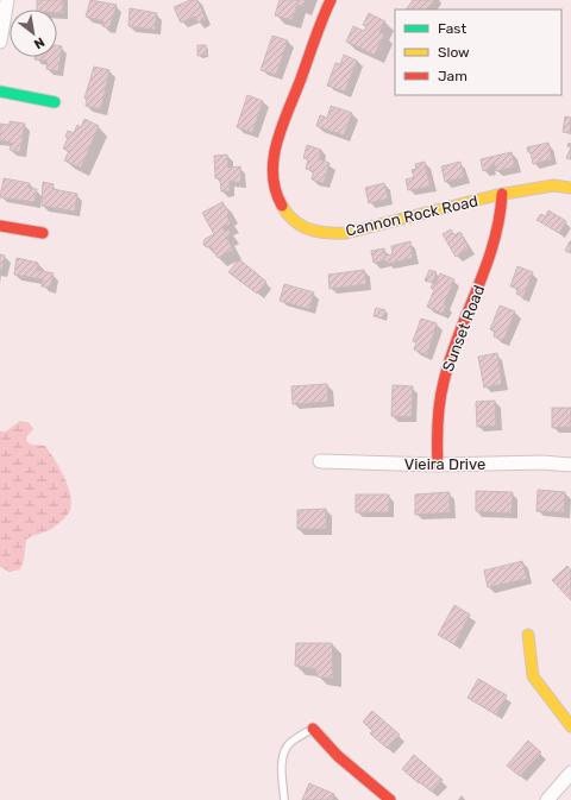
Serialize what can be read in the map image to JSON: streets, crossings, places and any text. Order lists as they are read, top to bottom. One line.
{"streets":{"street":["Cannon Rock Road","Sunset Road","Vieira Drive"]},"crossings":[["Cannon Rock Road","Sunset Road"],["Sunset Road","Vieira Drive"]],"legend":["Fast","Slow","Jam"],"north":"bottom right"}
